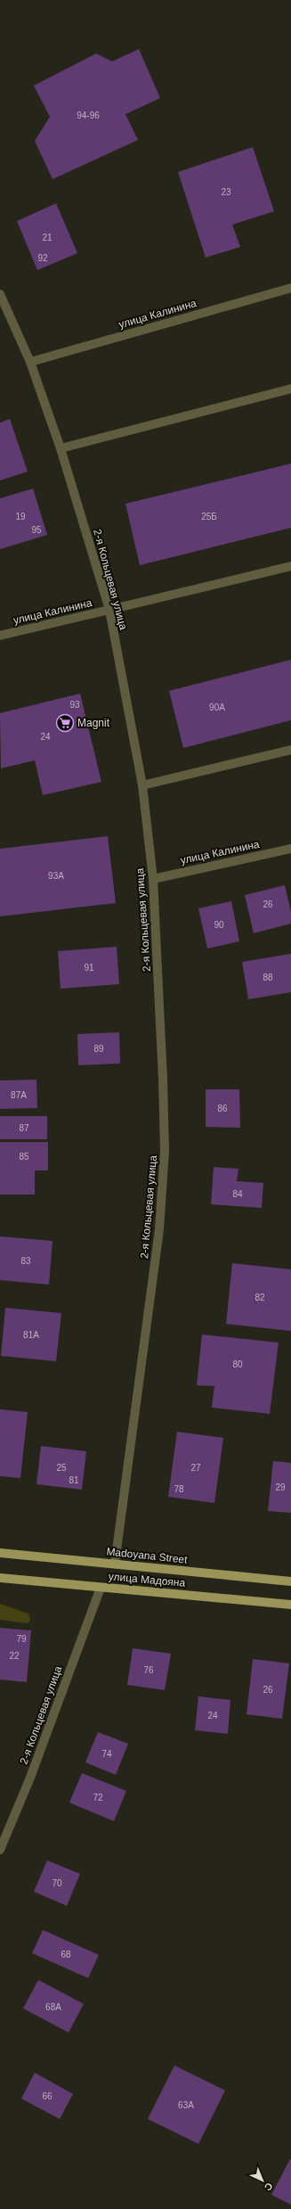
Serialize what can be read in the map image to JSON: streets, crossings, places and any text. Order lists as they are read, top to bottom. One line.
{"streets":{"main road":["Madoyana Street","улица Мадояна"],"street":["улица Калинина","2-я Кольцевая улица"]},"crossings":[["улица Калинина","2-я Кольцевая улица"],["2-я Кольцевая улица","Madoyana Street"],["2-я Кольцевая улица","улица Мадояна"]],"places":{"supermarket":["Magnit"]},"house_numbers":["94-96","23","21","92","19","25Б","95","93","90А","24","93А","26","90","91","88","89","87А","86","87","85","84","83","82","81А","80","25","27","81","29","78","79","22","76","26","24","74","72","70","68","68А","66","63А"],"north":"bottom right"}
